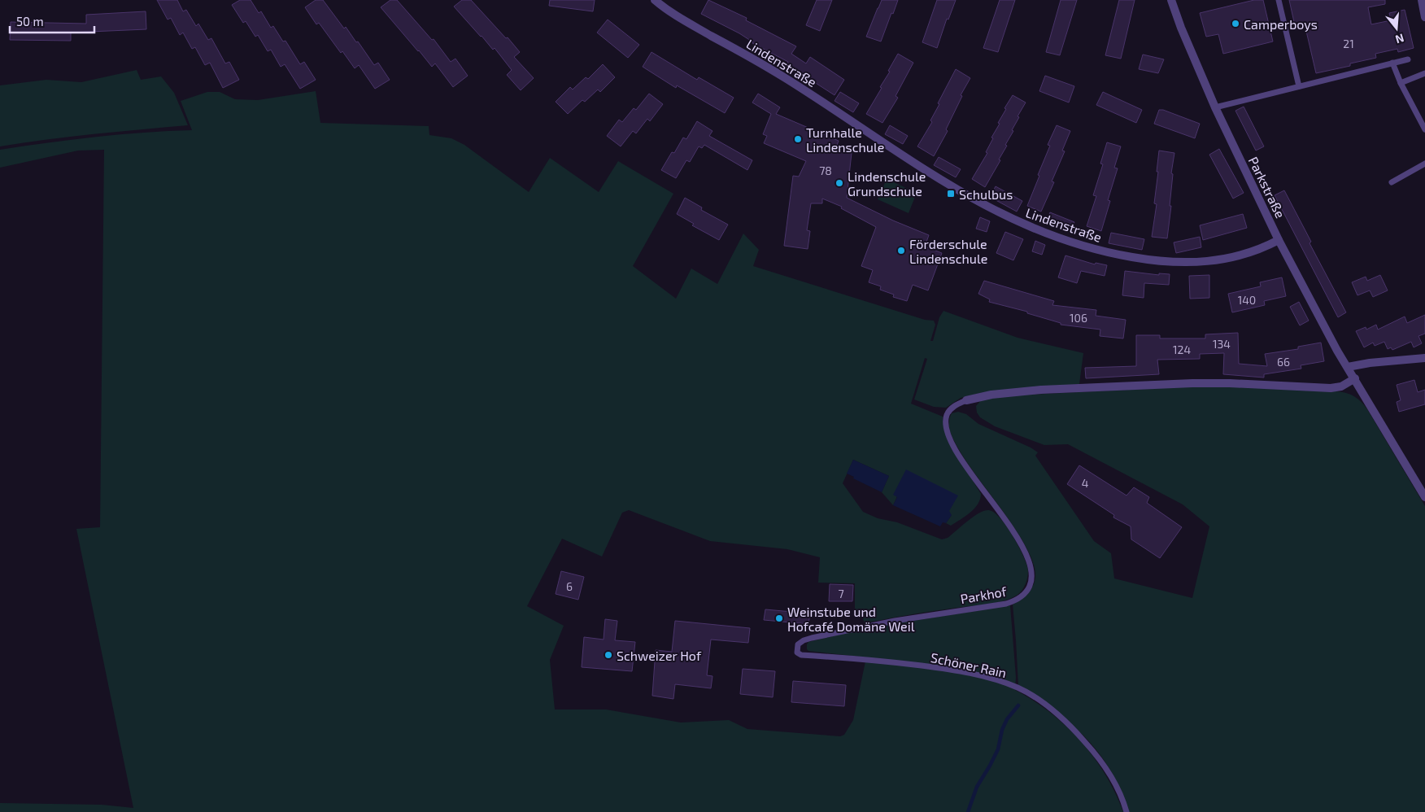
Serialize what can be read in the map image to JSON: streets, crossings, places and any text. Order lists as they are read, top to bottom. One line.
{"streets":{"street":["Lindenstraße","Parkstraße"],"lane":["Parkhof","Schöner Rain"]},"crossings":[["Lindenstraße","Parkstraße"],["Parkhof","Schöner Rain"]],"places":{"other":["Camperboys","Turnhalle Lindenschule","Lindenschule Grundschule","Förderschule Lindenschule","Weinstube und Hofcafé Domäne Weil","Schweizer Hof"],"transit":["Schulbus"]},"house_numbers":["21","78","140","106","134","124","66","4","6","7"],"scale_bar":"50 m","north":"bottom"}
